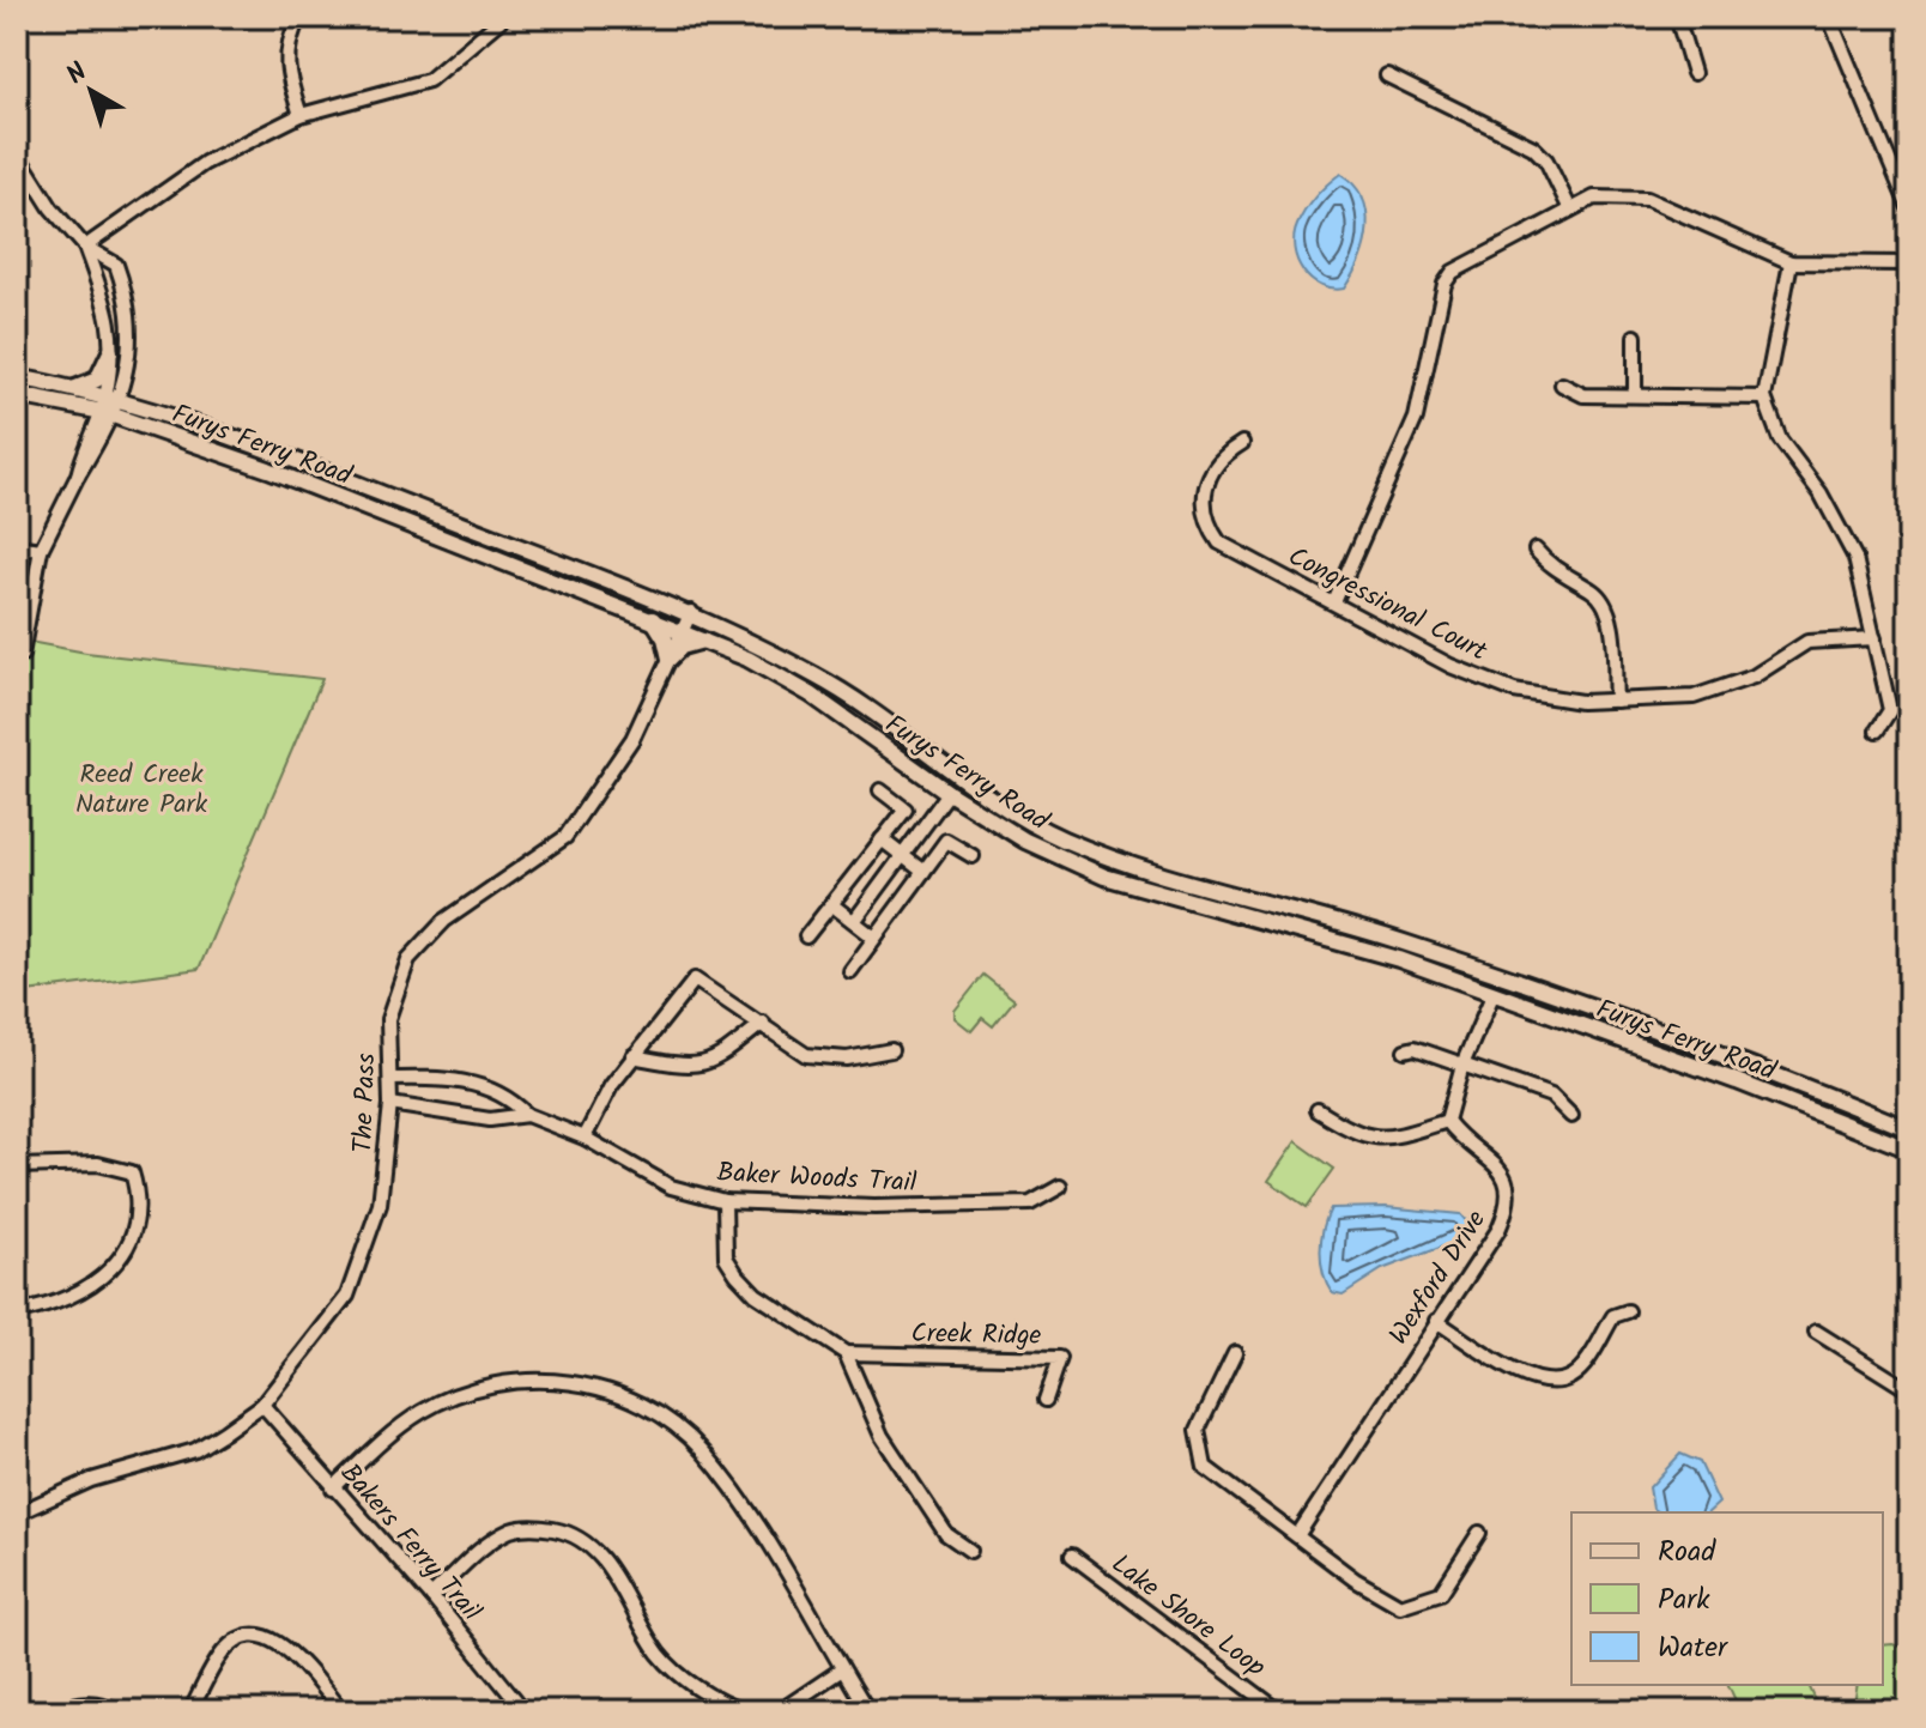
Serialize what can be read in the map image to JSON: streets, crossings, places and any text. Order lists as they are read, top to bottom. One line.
{"streets":{"main road":["Furys Ferry Road"],"street":["Congressional Court","The Pass","Baker Woods Trail","Wexford Drive","Creek Ridge","Bakers Ferry Trail","Lake Shore Loop"]},"crossings":[["Furys Ferry Road","The Pass"],["The Pass","Baker Woods Trail"],["The Pass","Bakers Ferry Trail"]],"parks":["Reed Creek Nature Park"],"legend":["Road","Park","Water"],"north":"top left"}
